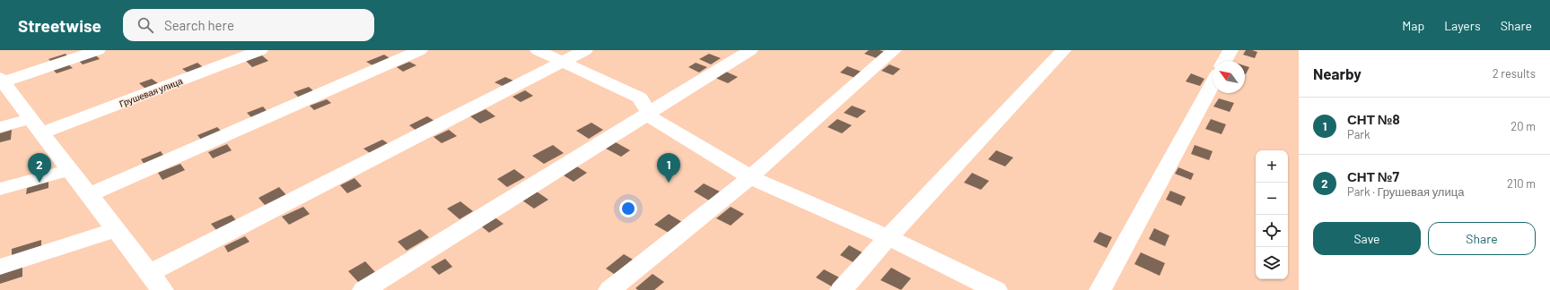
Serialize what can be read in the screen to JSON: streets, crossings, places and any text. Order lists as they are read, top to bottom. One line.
{"streets":{"street":["Грушевая улица"]},"north":"top left","page":{"header":"Streetwise","search":"Search here","nav":["Map","Layers","Share"],"heading":["Nearby","2 results"],"list":[{"mark":"1","name":"СНТ №8","note":"Park","value":"20 m"},{"mark":"2","name":"СНТ №7","note":"Park · Грушевая улица","value":"210 m"}],"map_buttons":["+","−"],"pins":["1","2"],"buttons":["Save","Share"]}}
